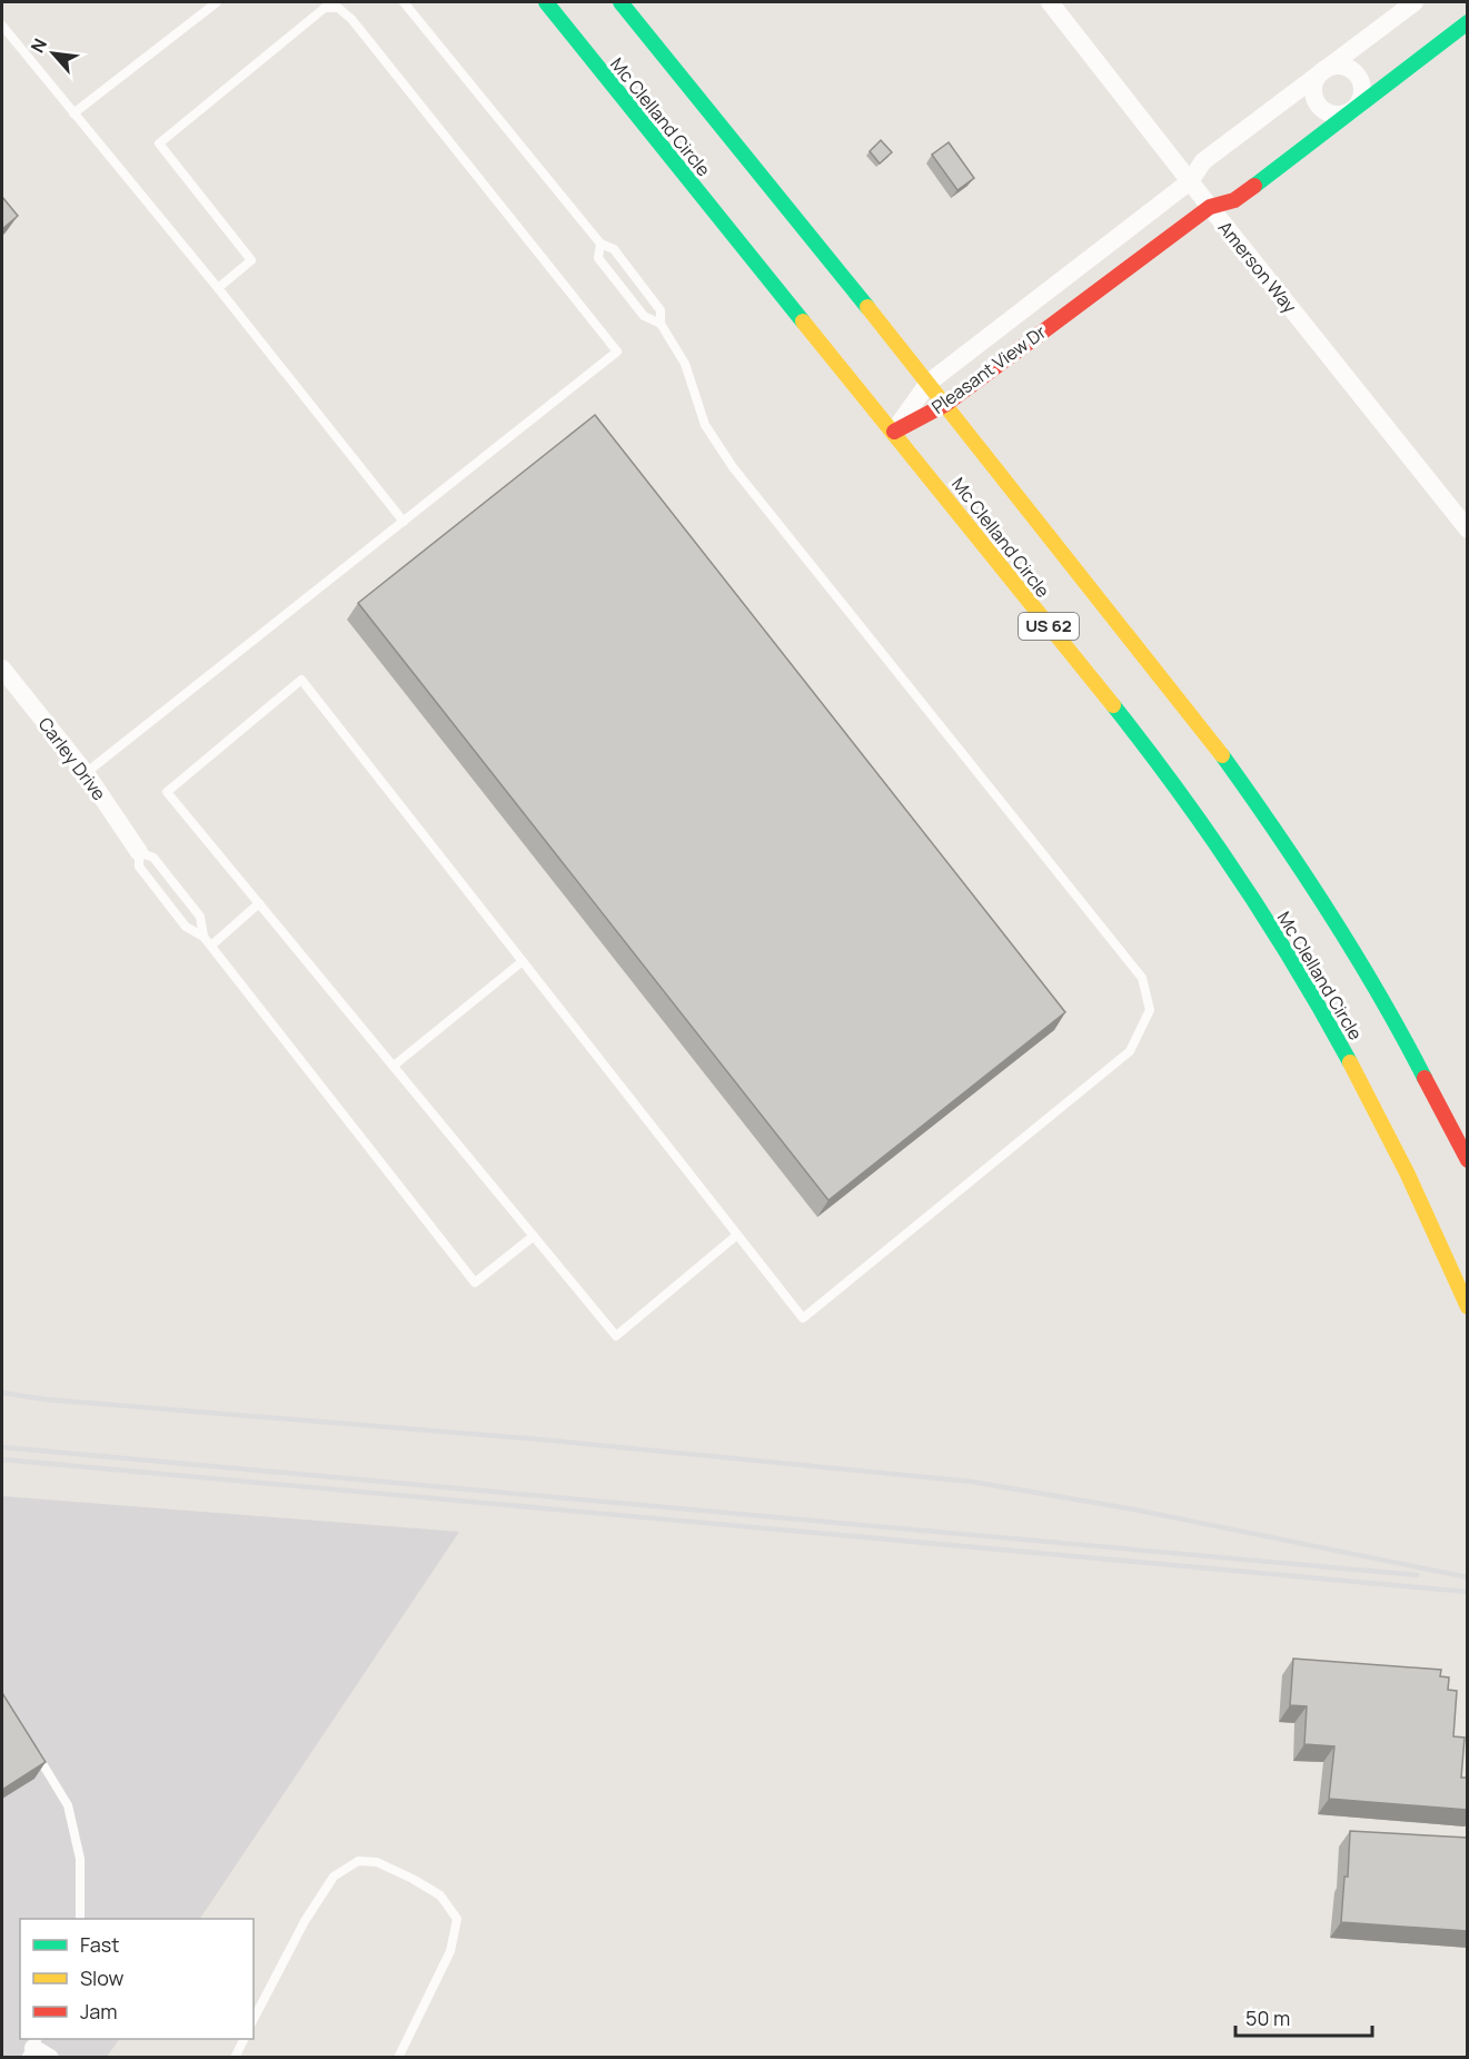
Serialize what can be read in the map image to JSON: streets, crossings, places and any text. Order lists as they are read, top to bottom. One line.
{"streets":{"main road":["Mc Clelland Circle","Pleasant View Dr","US 62"],"street":["Amerson Way","Carley Drive"]},"crossings":[["Mc Clelland Circle","Pleasant View Dr"],["Amerson Way","Pleasant View Dr"]],"legend":["Fast","Slow","Jam"],"scale_bar":"50 m","north":"top left"}
